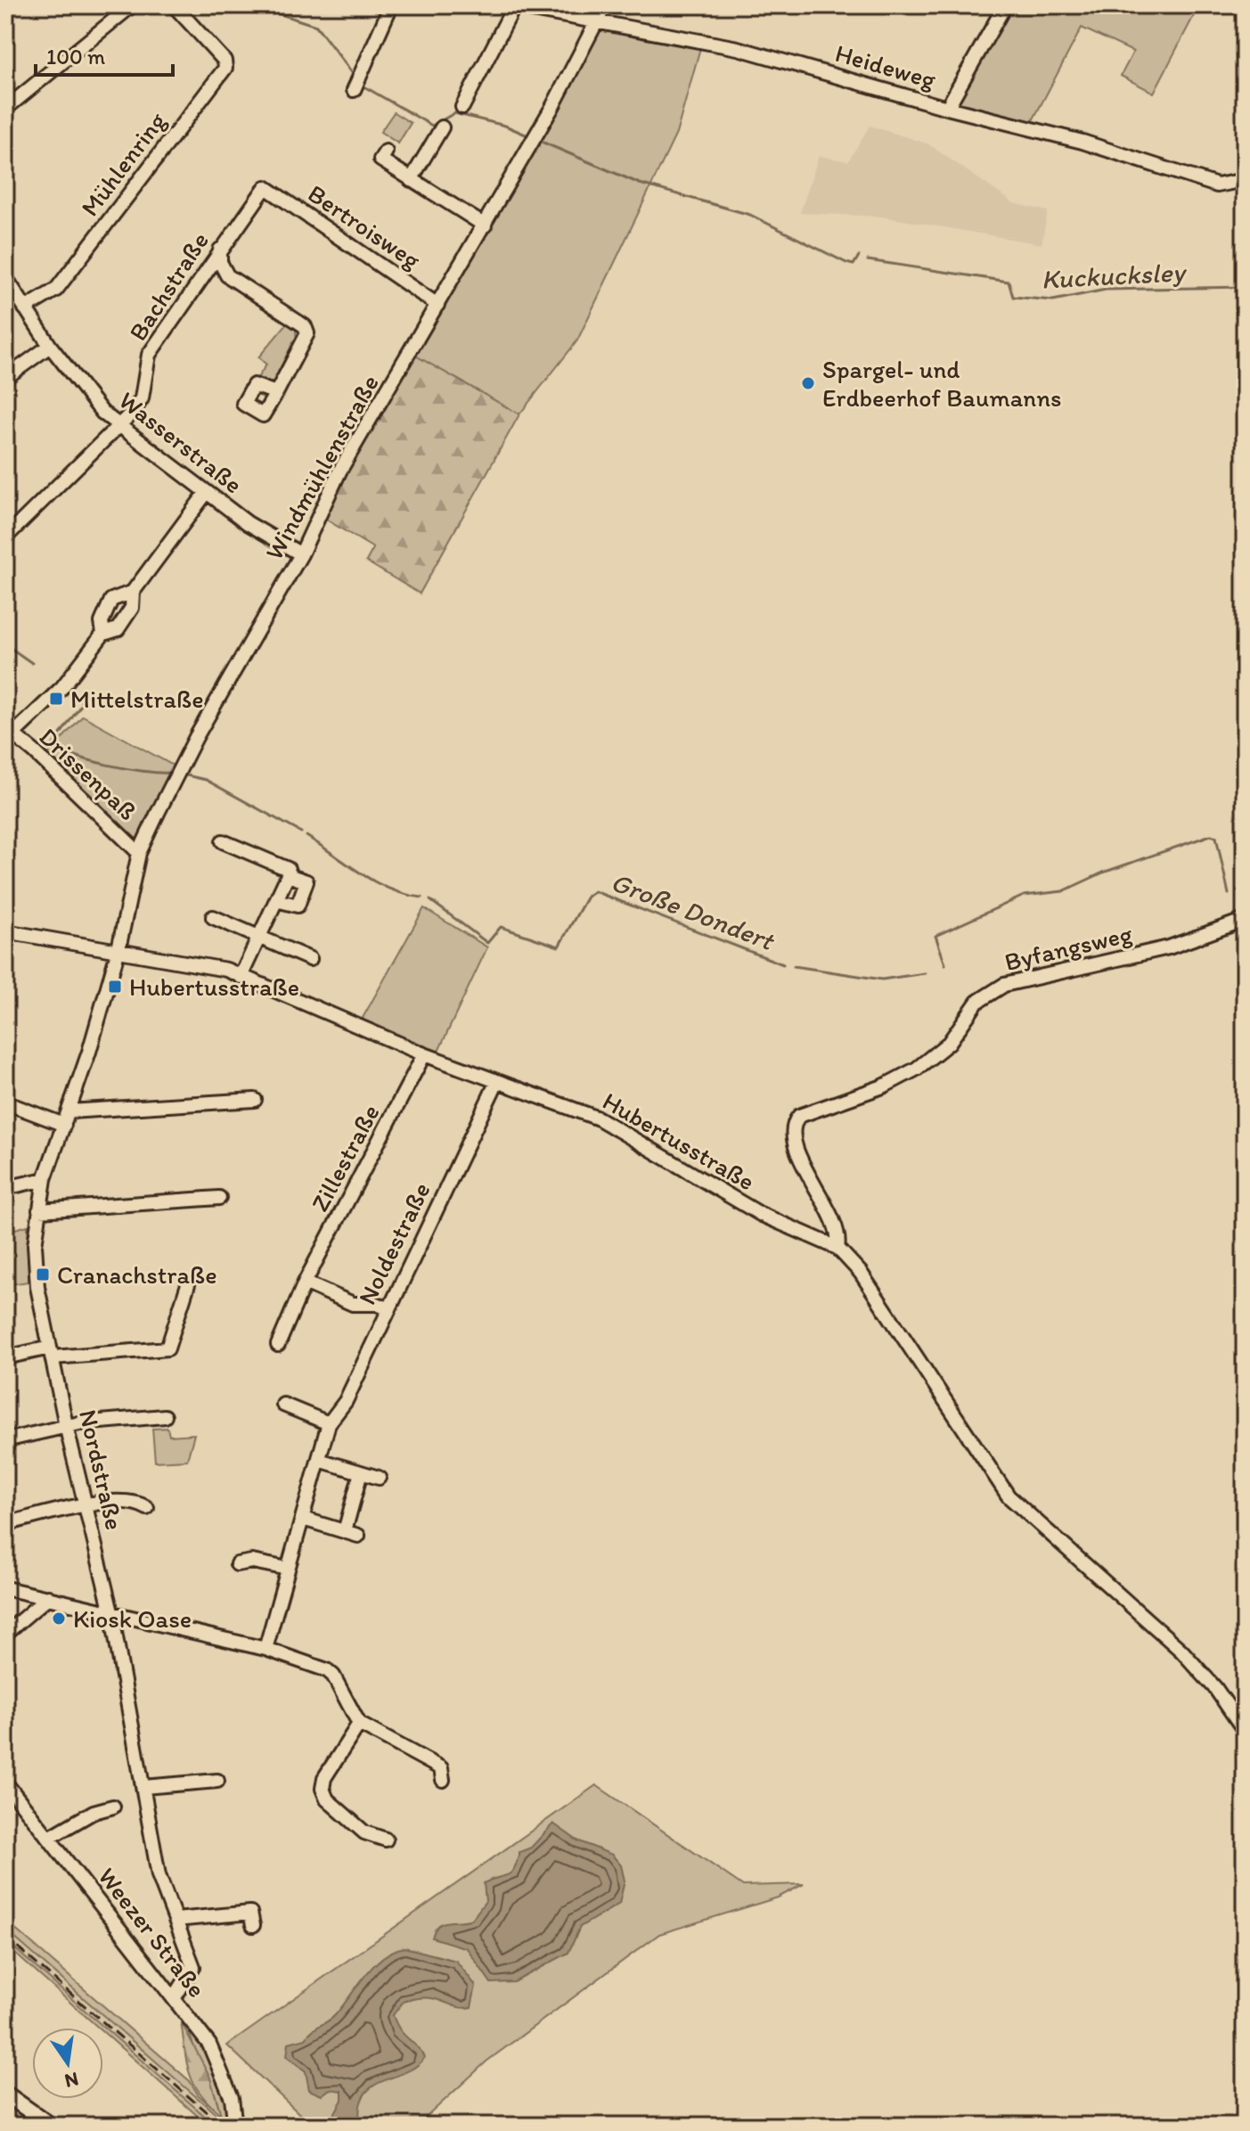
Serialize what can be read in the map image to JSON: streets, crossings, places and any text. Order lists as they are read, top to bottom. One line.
{"streets":{"street":["Heideweg","Mühlenring","Bertroisweg","Bachstraße","Wasserstraße","Windmühlenstraße","Drissenpaß","Byfangsweg","Hubertusstraße","Zillestraße","Noldestraße","Nordstraße","Weezer Straße"]},"crossings":[["Heideweg","Windmühlenstraße"],["Mühlenring","Wasserstraße"],["Bertroisweg","Bachstraße"],["Bertroisweg","Windmühlenstraße"],["Bachstraße","Wasserstraße"],["Wasserstraße","Windmühlenstraße"],["Windmühlenstraße","Drissenpaß"],["Windmühlenstraße","Hubertusstraße"],["Windmühlenstraße","Nordstraße"],["Byfangsweg","Hubertusstraße"],["Hubertusstraße","Zillestraße"],["Hubertusstraße","Noldestraße"],["Hubertusstraße","Nordstraße"],["Nordstraße","Weezer Straße"]],"water":["Kuckucksley","Große Dondert"],"places":{"other":["Spargel- und Erdbeerhof Baumanns","Kiosk Oase"],"transit":["Mittelstraße","Hubertusstraße","Cranachstraße"]},"scale_bar":"100 m","north":"bottom"}
